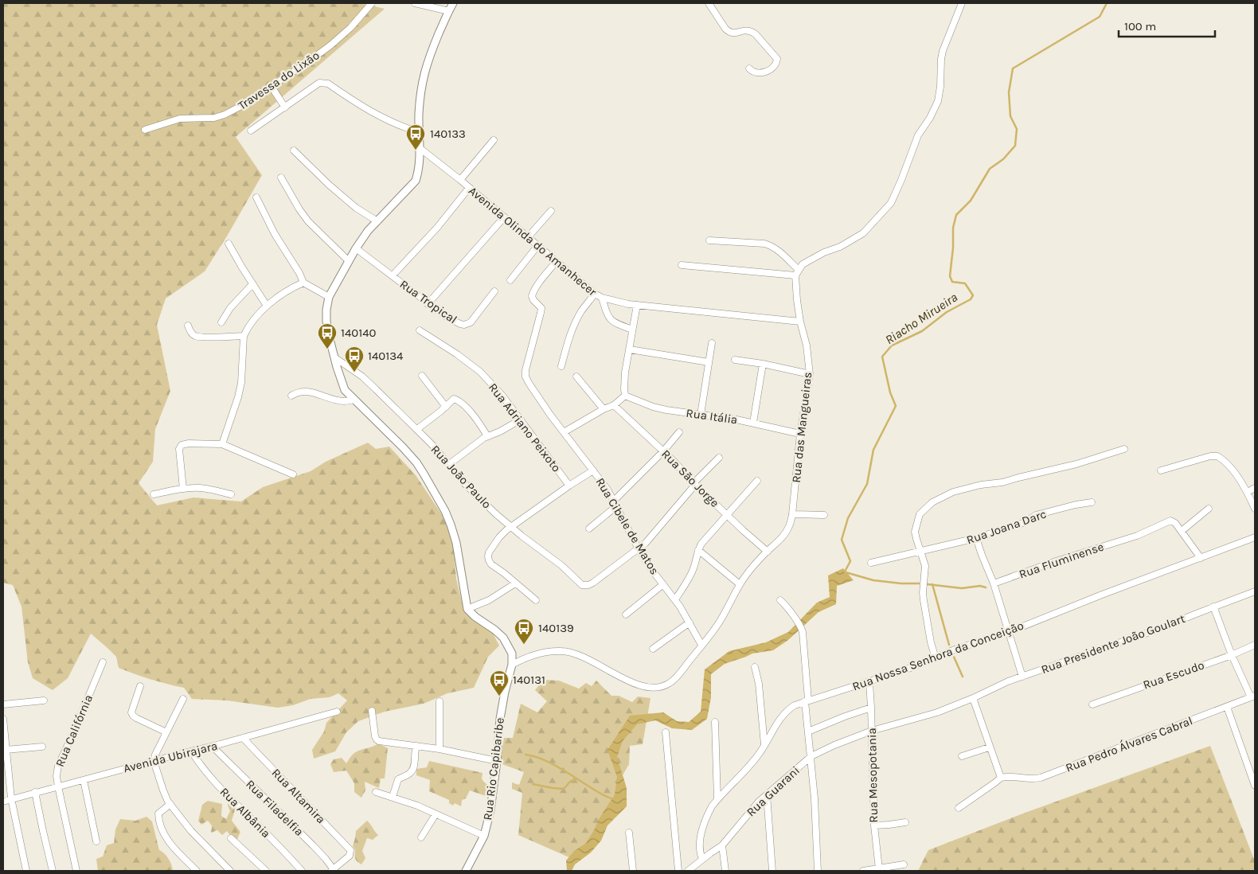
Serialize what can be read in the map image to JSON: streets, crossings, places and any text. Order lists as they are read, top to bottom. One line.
{"streets":{"street":["Travessa do Lixão","Avenida Olinda do Amanhecer","Rua Tropical","Rua Itália","Rua Adriano Peixoto","Rua das Mangueiras","Rua João Paulo","Rua São Jorge","Rua Cibele de Matos","Rua Joana Darc","Rua Fluminense","Rua Presidente João Goulart","Rua Nossa Senhora da Conceição","Rua Escudo","Rua Califórnia","Rua Pedro Álvares Cabral","Avenida Ubirajara","Rua Rio Capibaribe","Rua Mesopotania","Rua Guarani","Rua Altamira","Rua Filadelfia","Rua Albânia"]},"crossings":[["Avenida Olinda do Amanhecer","Rua das Mangueiras"],["Avenida Olinda do Amanhecer","Rua Cibele de Matos"],["Rua Itália","Rua das Mangueiras"],["Rua das Mangueiras","Rua São Jorge"],["Rua das Mangueiras","Rua Cibele de Matos"],["Rua das Mangueiras","Rua Rio Capibaribe"],["Rua João Paulo","Rua Cibele de Matos"],["Rua Presidente João Goulart","Rua Mesopotania"],["Rua Presidente João Goulart","Rua Guarani"],["Rua Nossa Senhora da Conceição","Rua Mesopotania"],["Rua Nossa Senhora da Conceição","Rua Guarani"],["Rua Califórnia","Avenida Ubirajara"],["Avenida Ubirajara","Rua Altamira"],["Avenida Ubirajara","Rua Filadelfia"],["Avenida Ubirajara","Rua Albânia"],["Rua Mesopotania","Rua Guarani"],["Rua Altamira","Rua Filadelfia"]],"water":["Riacho Mirueira"],"places":{"bus stop":["140133","140140","140134","140139","140131"]},"scale_bar":"100 m"}
